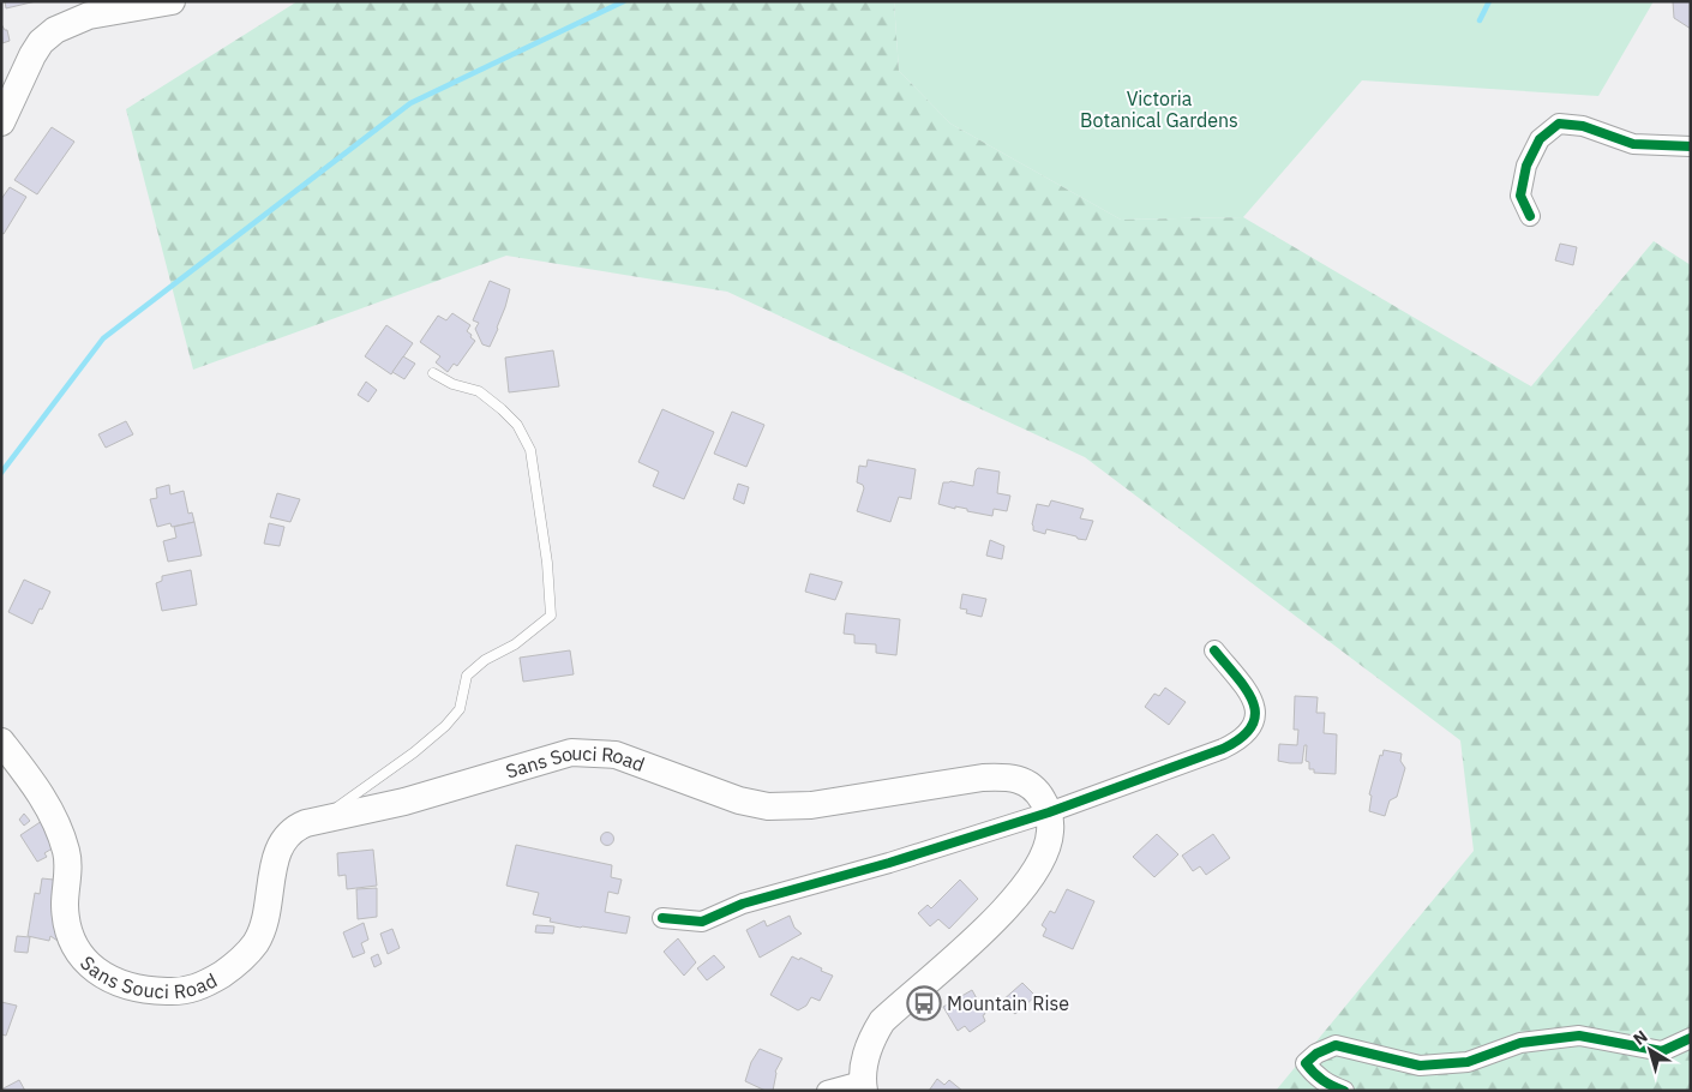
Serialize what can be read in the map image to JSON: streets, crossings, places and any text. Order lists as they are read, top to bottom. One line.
{"streets":{"main road":["Sans Souci Road"]},"parks":["Victoria Botanical Gardens"],"places":{"bus stop":["Mountain Rise"]},"north":"top left"}
